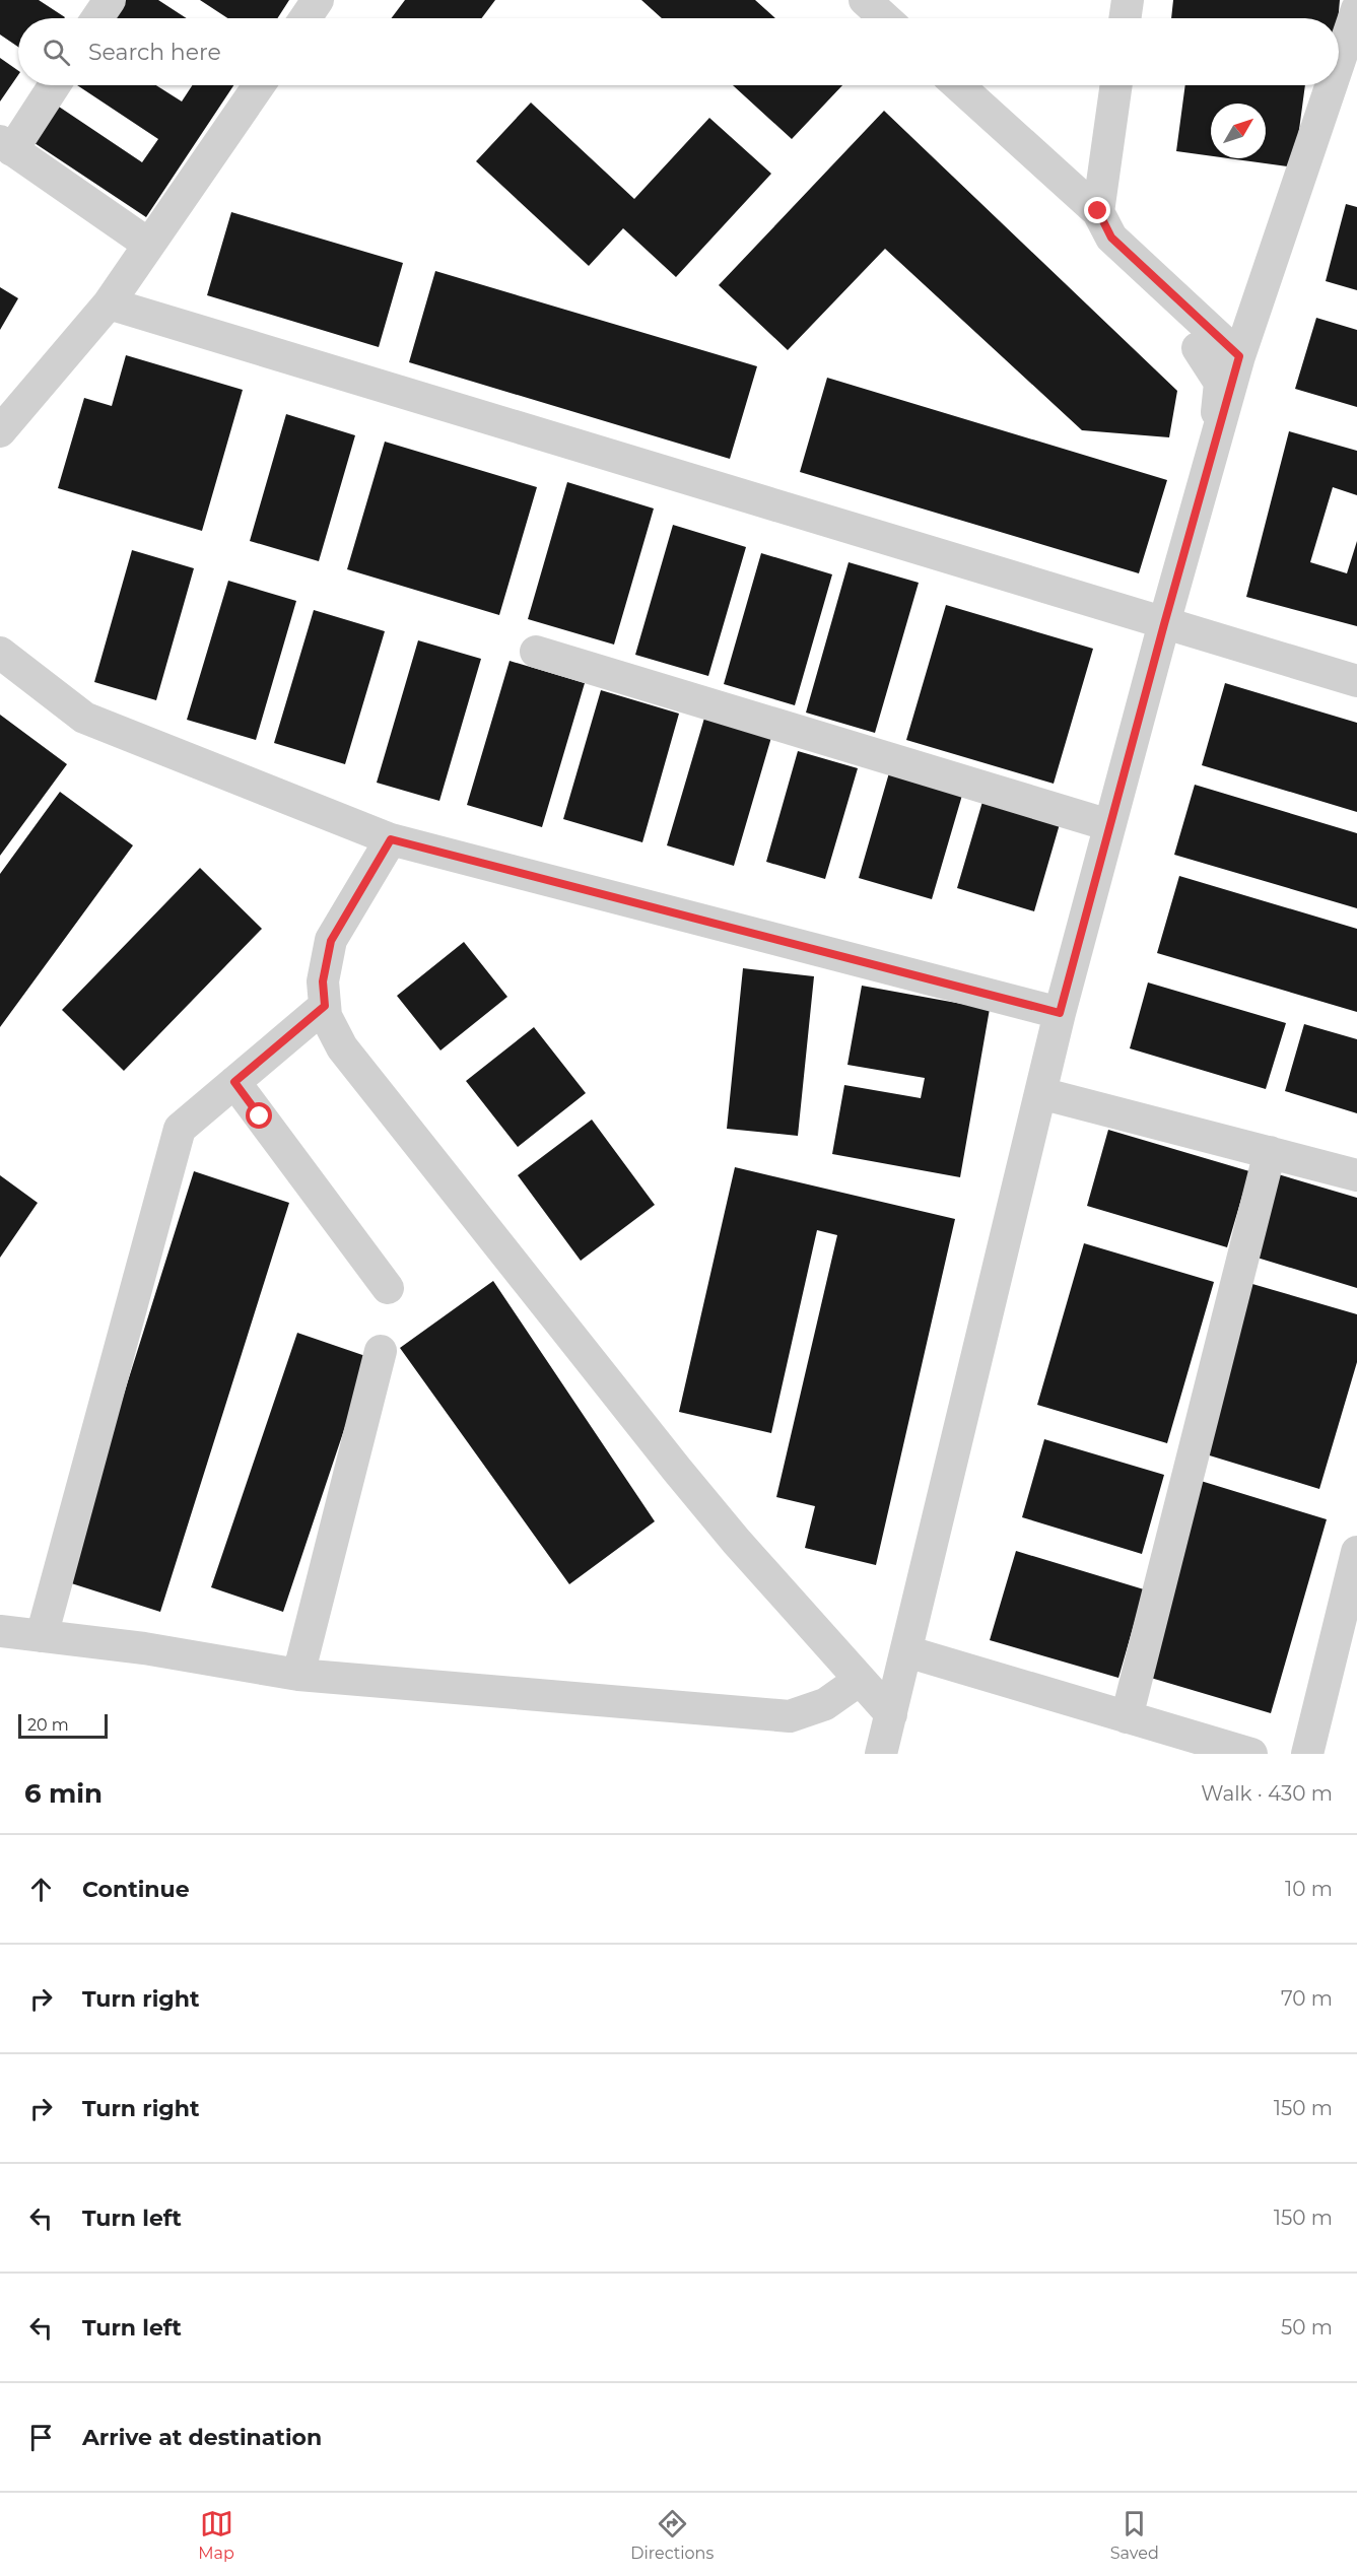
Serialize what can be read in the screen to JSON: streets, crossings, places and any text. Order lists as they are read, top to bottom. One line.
{"scale_bar":"20 m","north":"top right","page":{"search":"Search here","scale":"20 m","heading":["6 min","Walk · 430 m"],"list":[["Continue","10 m"],["Turn right","70 m"],["Turn right","150 m"],["Turn left","150 m"],["Turn left","50 m"],"Arrive at destination"],"nav":["Map","Directions","Saved"]}}
